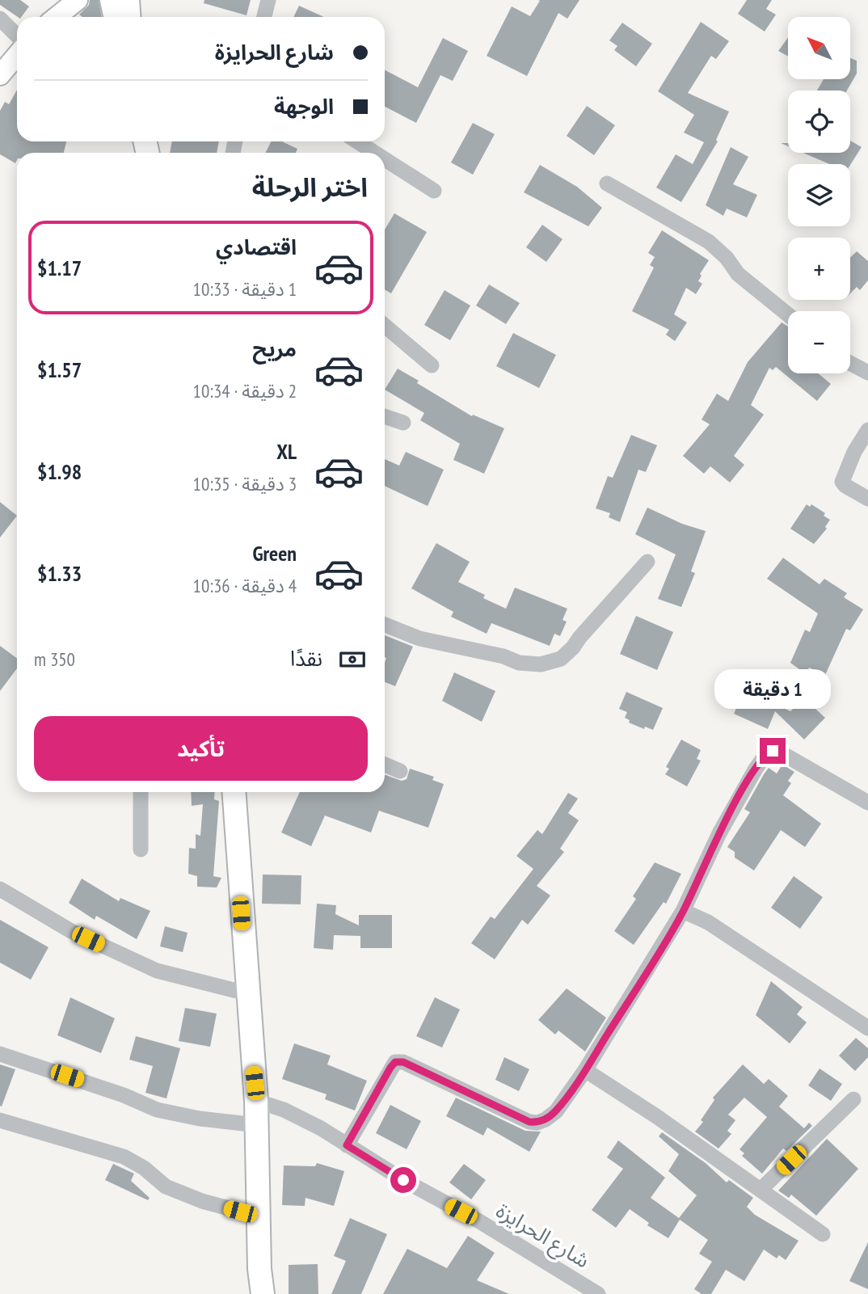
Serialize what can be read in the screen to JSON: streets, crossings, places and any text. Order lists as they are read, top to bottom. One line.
{"streets":{"street":["شارع الحرايزة"]},"north":"top left","page":{"map_buttons":["+","−"],"banner":["شارع الحرايزة","الوجهة"],"heading":"اختر الرحلة","list":[{"name":"اقتصادي","note":"1 دقيقة · 10:33","value":"$1.17"},{"name":"مريح","note":"2 دقيقة · 10:34","value":"$1.57"},{"name":"XL","note":"3 دقيقة · 10:35","value":"$1.98"},{"name":"Green","note":"4 دقيقة · 10:36","value":"$1.33"}],"pay":["نقدًا","350 m"],"bubble":"1 دقيقة","buttons":"تأكيد"}}
